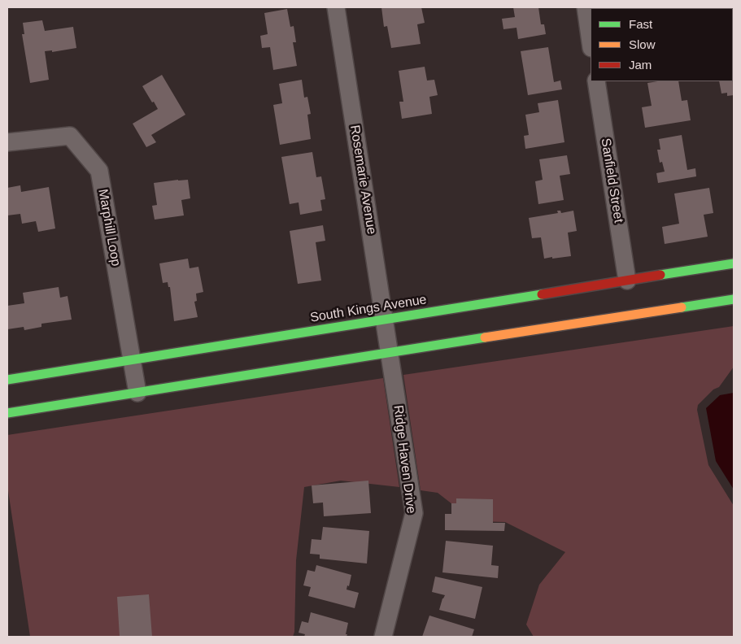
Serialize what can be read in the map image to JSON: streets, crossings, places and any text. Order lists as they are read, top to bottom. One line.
{"streets":{"main road":["South Kings Avenue"],"street":["Rosemarie Avenue","Sanfield Street","Marphill Loop","Ridge Haven Drive"]},"crossings":[["Rosemarie Avenue","South Kings Avenue"],["Rosemarie Avenue","Ridge Haven Drive"],["Sanfield Street","South Kings Avenue"],["Marphill Loop","South Kings Avenue"]],"legend":["Fast","Slow","Jam"]}
